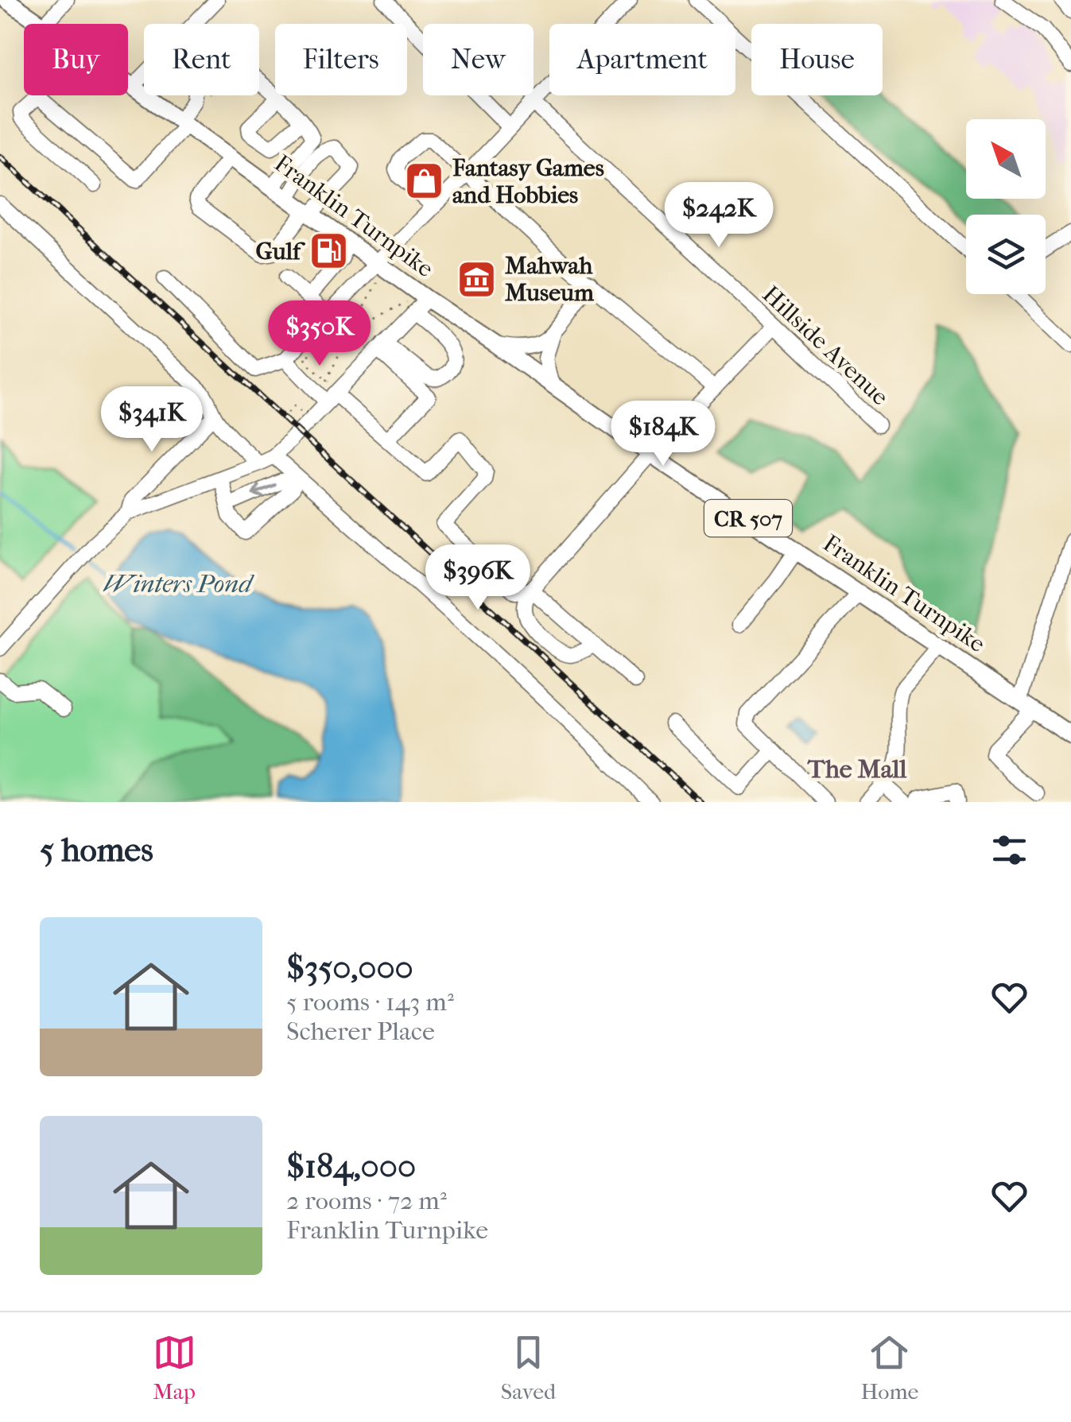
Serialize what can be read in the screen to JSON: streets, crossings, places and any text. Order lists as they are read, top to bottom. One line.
{"streets":{"main road":["Franklin Turnpike","CR 507"],"street":["Hillside Avenue"]},"districts":["The Mall"],"water":["Winters Pond"],"places":{"shop":["Fantasy Games and Hobbies"],"fuel station":["Gulf"],"museum":["Mahwah Museum"]},"north":"top left","page":{"chip":["Buy","Rent","Filters","New","Apartment","House"],"price":["$242K","$350K","$341K","$184K","$396K"],"heading":"5 homes","list":[{"name":"$350,000","note":"5 rooms · 143 m² · Scherer Place"},{"name":"$184,000","note":"2 rooms · 72 m² · Franklin Turnpike"}],"tabs":["Map","Saved","Home"]}}
